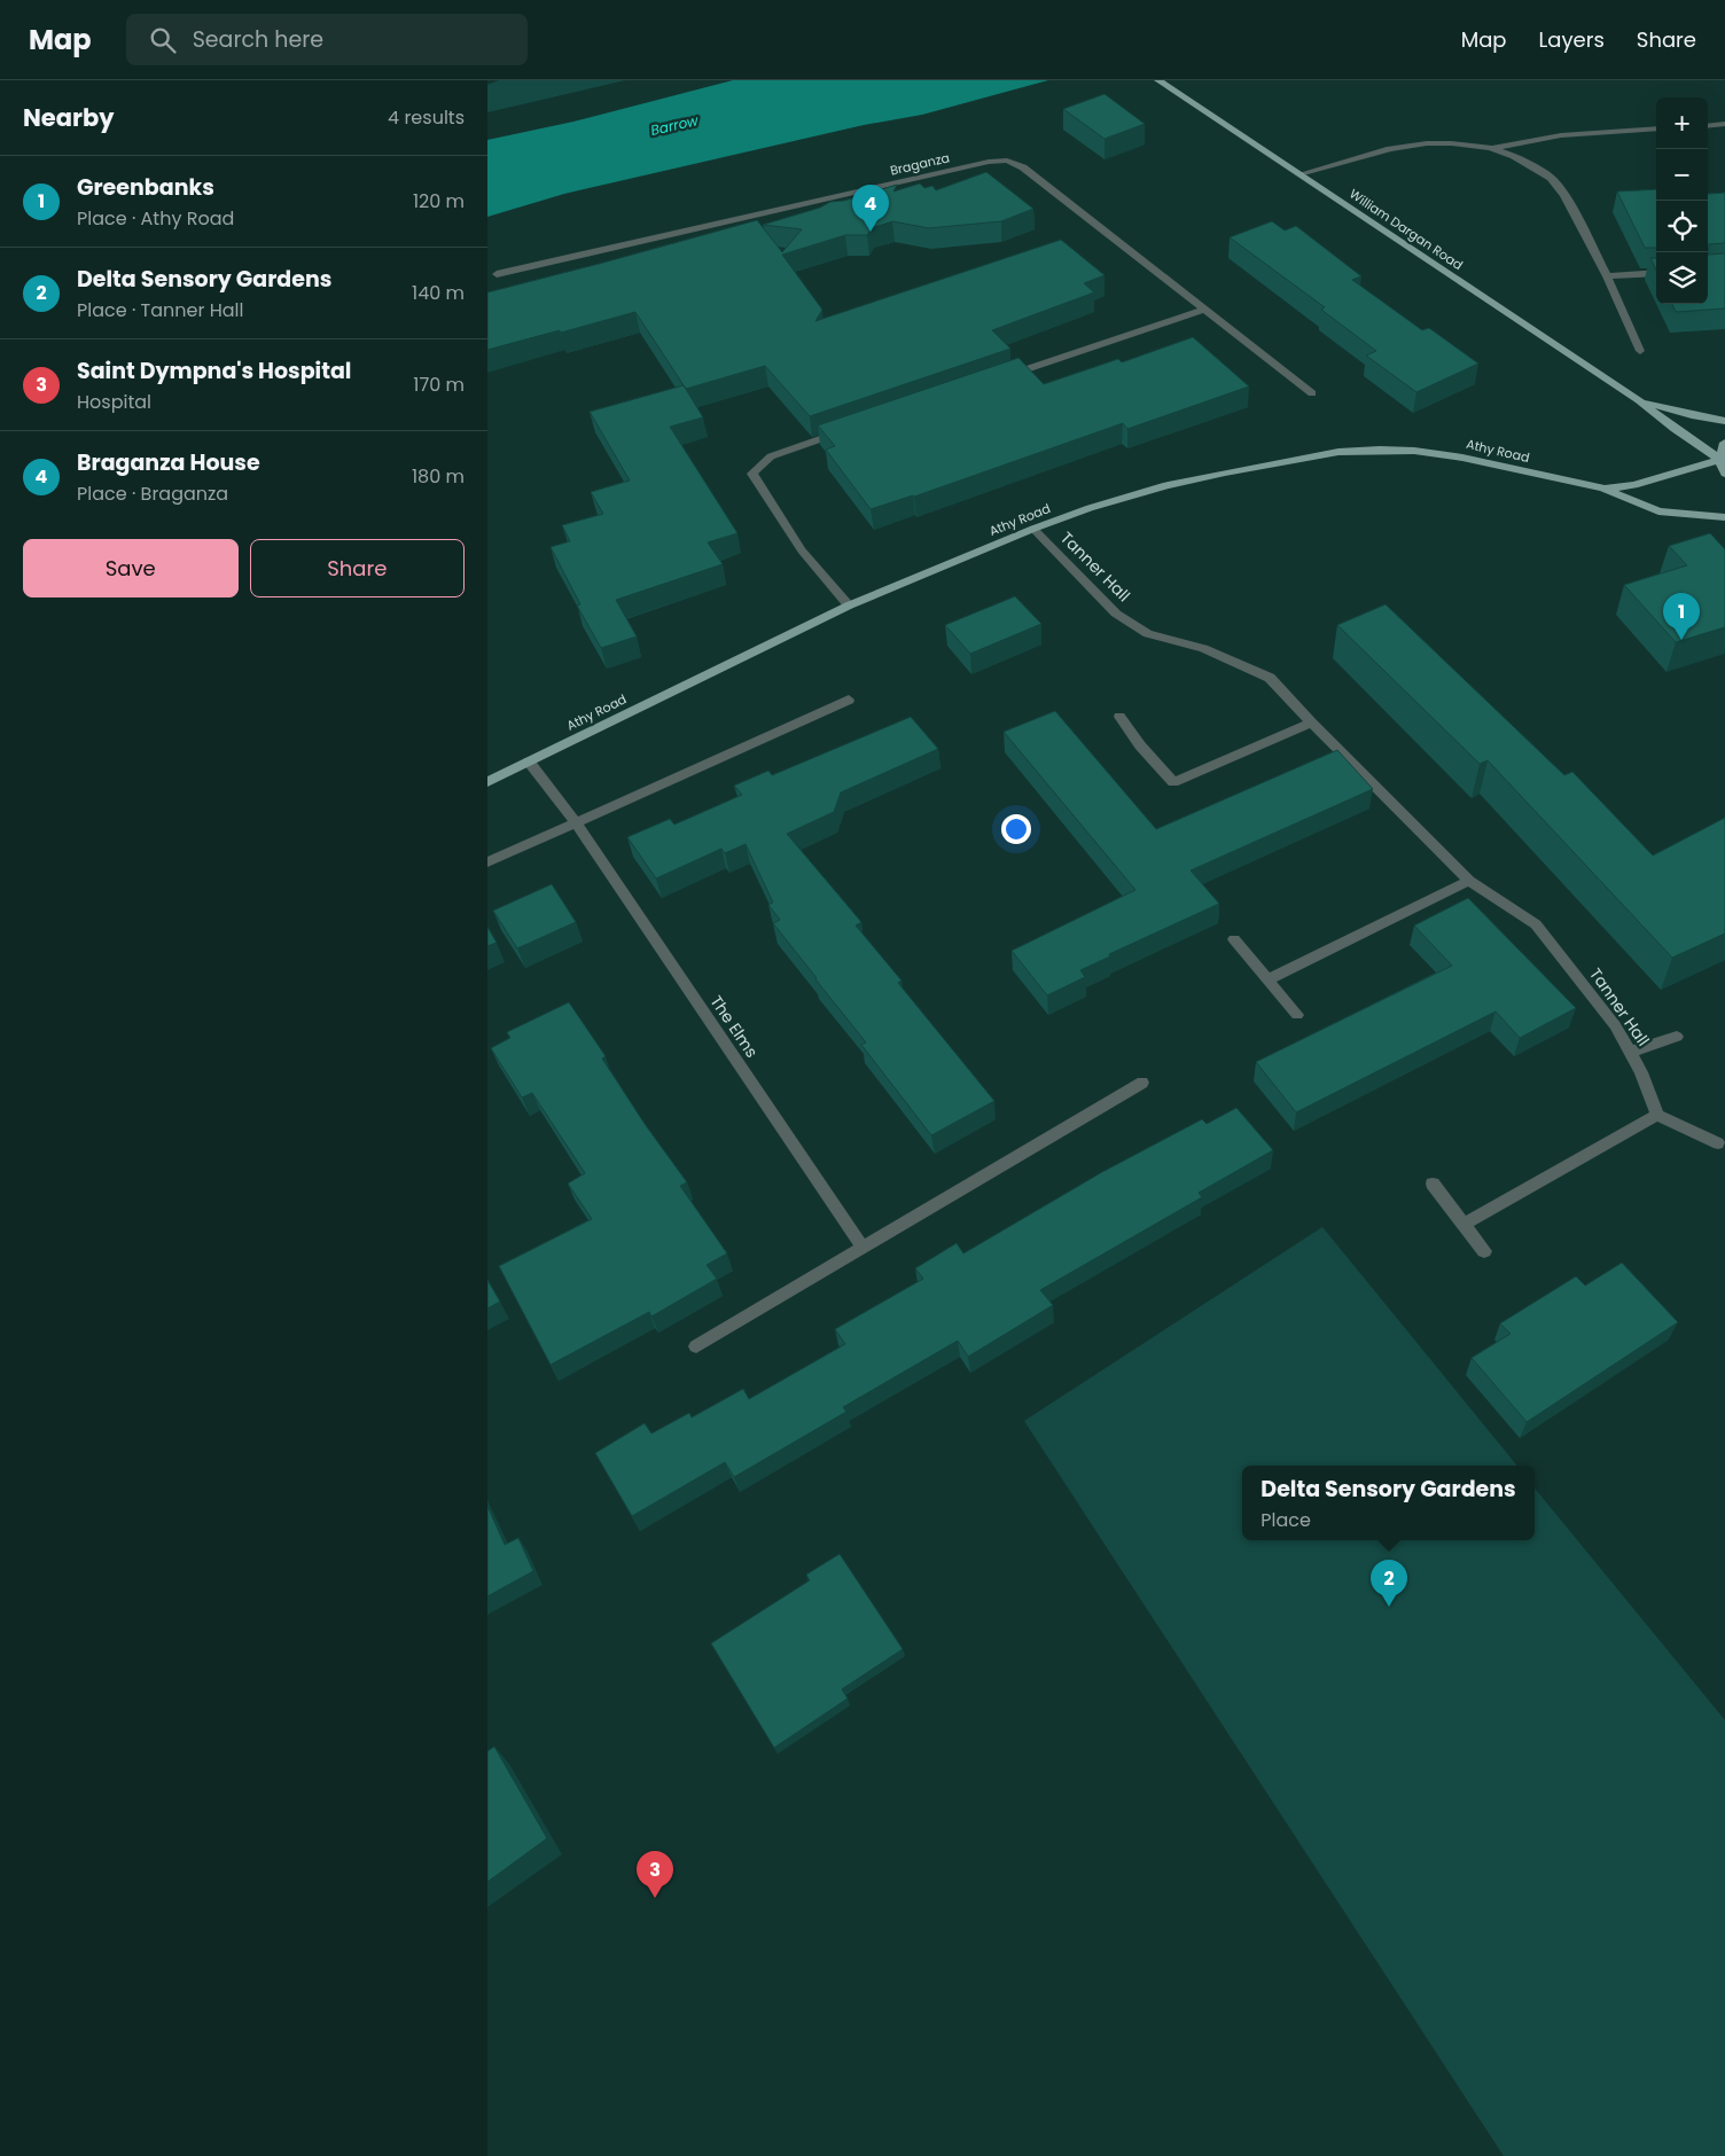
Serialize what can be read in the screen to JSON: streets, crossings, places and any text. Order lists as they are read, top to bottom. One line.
{"streets":{"main road":["William Dargan Road","Athy Road"],"street":["Braganza","Tanner Hall","The Elms"]},"crossings":[["William Dargan Road","Athy Road"],["Athy Road","Tanner Hall"],["Athy Road","The Elms"]],"water":["Barrow"],"page":{"header":"Map","search":"Search here","nav":["Map","Layers","Share"],"heading":["Nearby","4 results"],"map_buttons":["+","−"],"list":[{"mark":"1","name":"Greenbanks","note":"Place · Athy Road","value":"120 m"},{"mark":"2","name":"Delta Sensory Gardens","note":"Place · Tanner Hall","value":"140 m"},{"mark":"3","name":"Saint Dympna's Hospital","note":"Hospital","value":"170 m"},{"mark":"4","name":"Braganza House","note":"Place · Braganza","value":"180 m"}],"pins":["4","1","2","3"],"buttons":["Save","Share"],"popup":["Delta Sensory Gardens","Place"]}}
